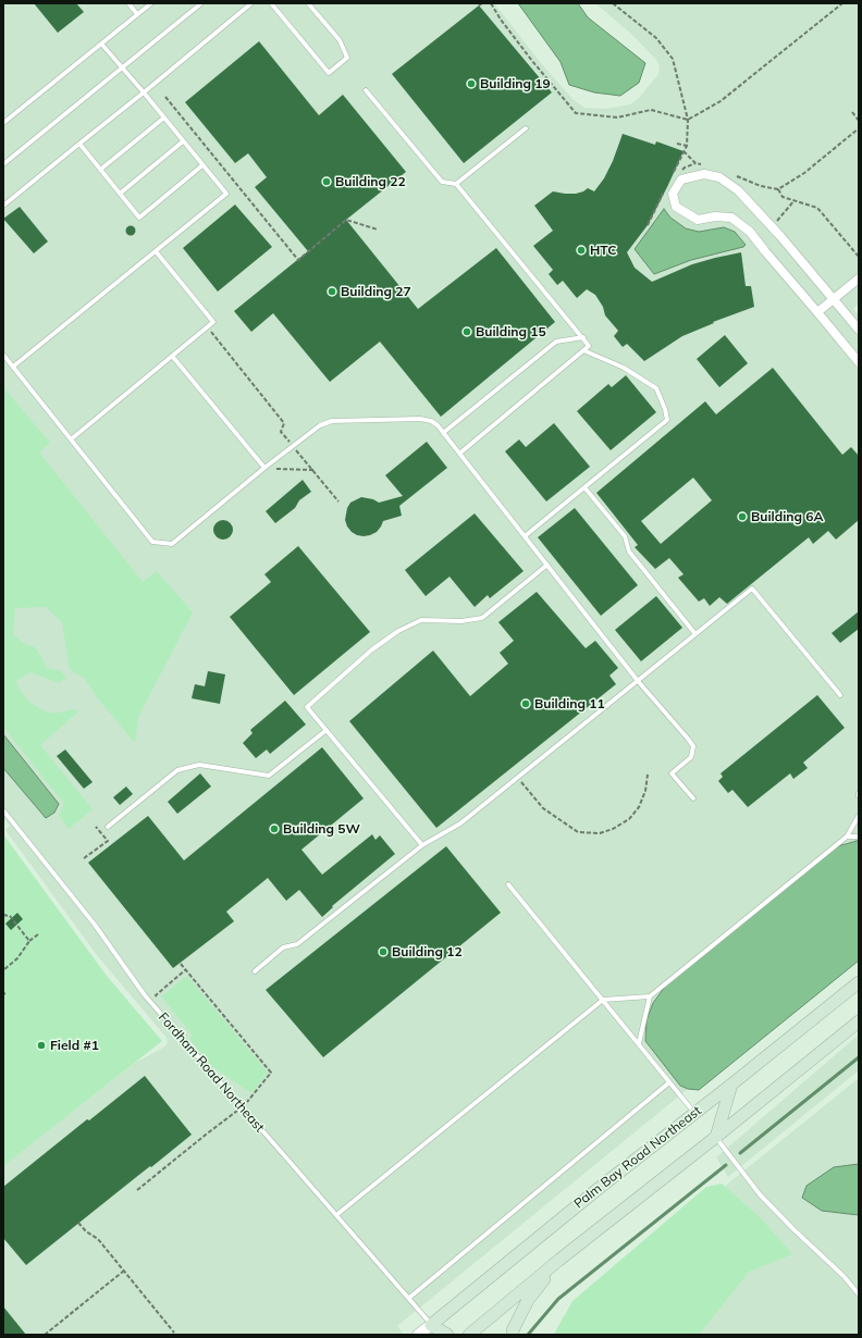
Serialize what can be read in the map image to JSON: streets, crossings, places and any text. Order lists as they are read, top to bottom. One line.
{"streets":{"main road":["Palm Bay Road Northeast"],"lane":["Fordham Road Northeast"]},"crossings":[["Fordham Road Northeast","Palm Bay Road Northeast"]],"places":["Building 19","Building 22","HTC","Building 27","Building 15","Building 6A","Building 11","Building 5W","Building 12","Field #1"]}
